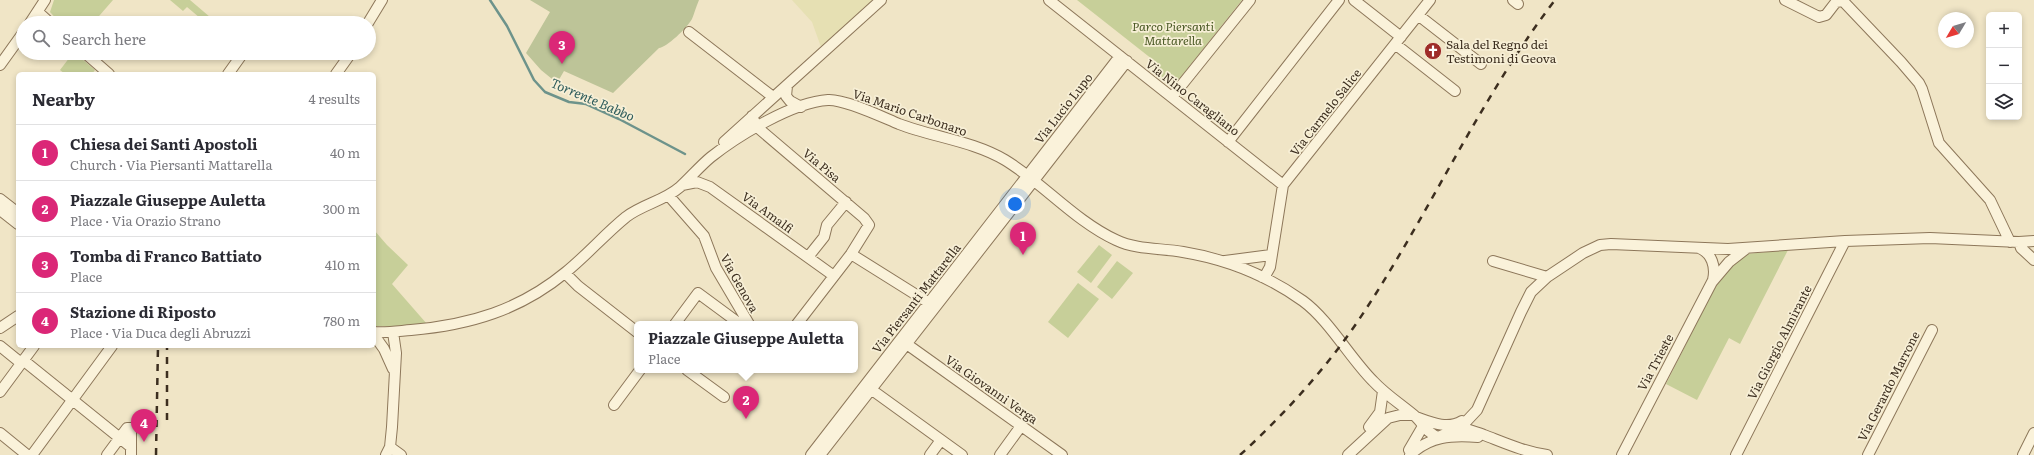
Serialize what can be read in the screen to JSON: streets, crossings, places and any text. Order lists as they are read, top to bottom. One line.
{"streets":{"street":["Via Nino Caragliano","Via Lucio Lupo","Via Mario Carbonaro","Via Carmelo Salice","Via Pisa","Via Amalfi","Via Genova","Via Piersanti Mattarella","Via Giorgio Almirante","Via Trieste","Via Gerardo Marrone","Via Giovanni Verga"]},"crossings":[["Via Nino Caragliano","Via Lucio Lupo"],["Via Nino Caragliano","Via Carmelo Salice"],["Via Lucio Lupo","Via Mario Carbonaro"],["Via Lucio Lupo","Via Piersanti Mattarella"],["Via Mario Carbonaro","Via Pisa"],["Via Mario Carbonaro","Via Amalfi"],["Via Mario Carbonaro","Via Genova"],["Via Mario Carbonaro","Via Piersanti Mattarella"],["Via Piersanti Mattarella","Via Giovanni Verga"]],"water":["Torrente Babbo"],"parks":["Parco Piersanti Mattarella"],"places":{"church":["Sala del Regno dei Testimoni di Geova"]},"north":"bottom left","page":{"map_buttons":["+","−"],"search":"Search here","pins":["3","1","2","4"],"heading":["Nearby","4 results"],"list":[{"mark":"1","name":"Chiesa dei Santi Apostoli","note":"Church · Via Piersanti Mattarella","value":"40 m"},{"mark":"2","name":"Piazzale Giuseppe Auletta","note":"Place · Via Orazio Strano","value":"300 m"},{"mark":"3","name":"Tomba di Franco Battiato","note":"Place","value":"410 m"},{"mark":"4","name":"Stazione di Riposto","note":"Place · Via Duca degli Abruzzi","value":"780 m"}],"popup":["Piazzale Giuseppe Auletta","Place"]}}
